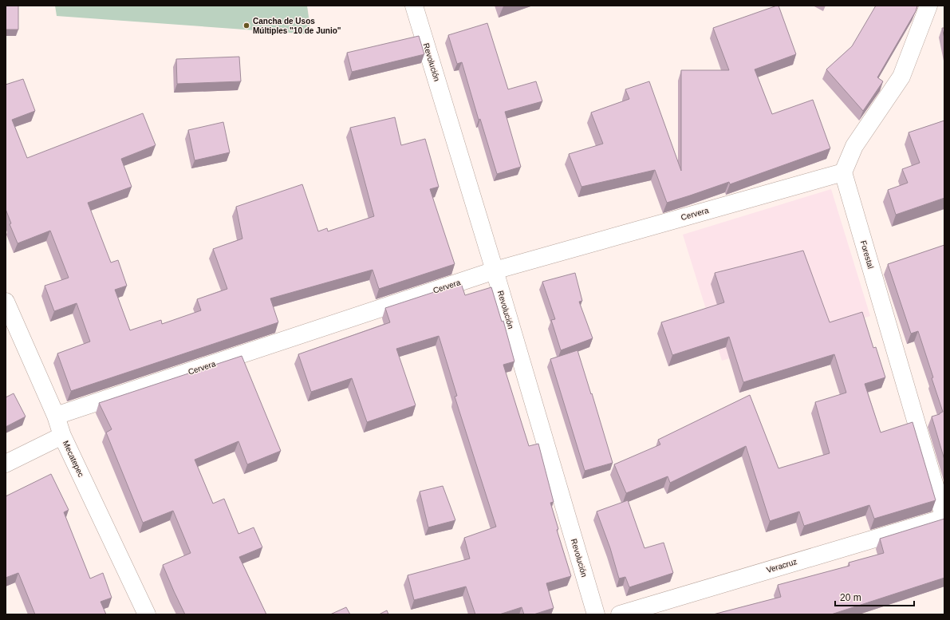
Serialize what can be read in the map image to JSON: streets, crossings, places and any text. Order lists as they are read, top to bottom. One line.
{"streets":{"street":["Revolución","Cervera","Forestal","Mecatepec","Veracruz"]},"crossings":[["Revolución","Cervera"],["Cervera","Forestal"],["Cervera","Mecatepec"],["Forestal","Veracruz"]],"places":["Cancha de Usos Múltiples \"10 de Junio\""],"scale_bar":"20 m"}
